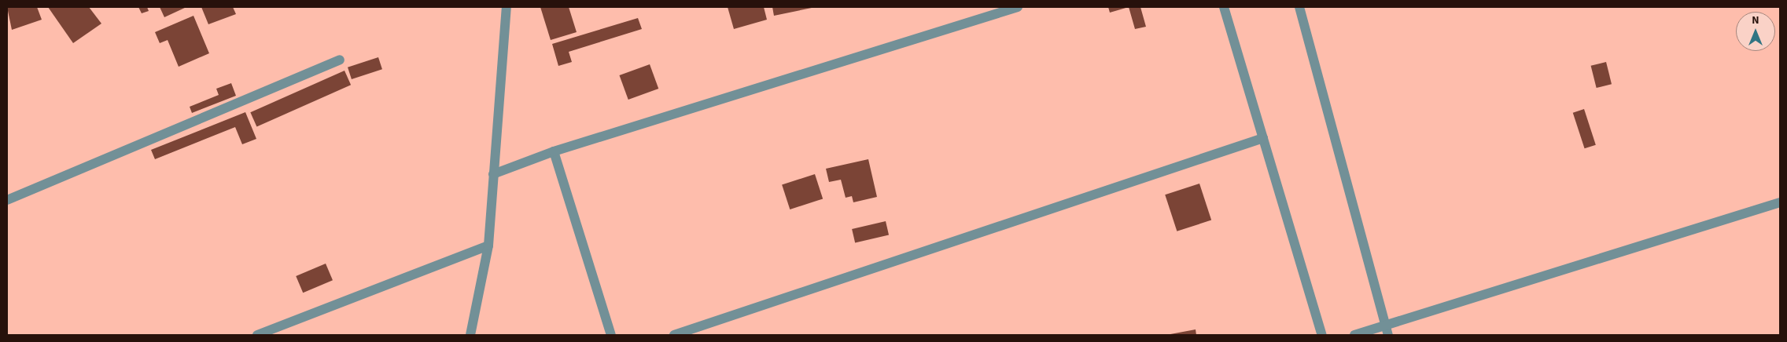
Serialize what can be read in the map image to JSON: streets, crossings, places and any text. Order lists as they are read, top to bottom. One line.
{"north":"top"}
